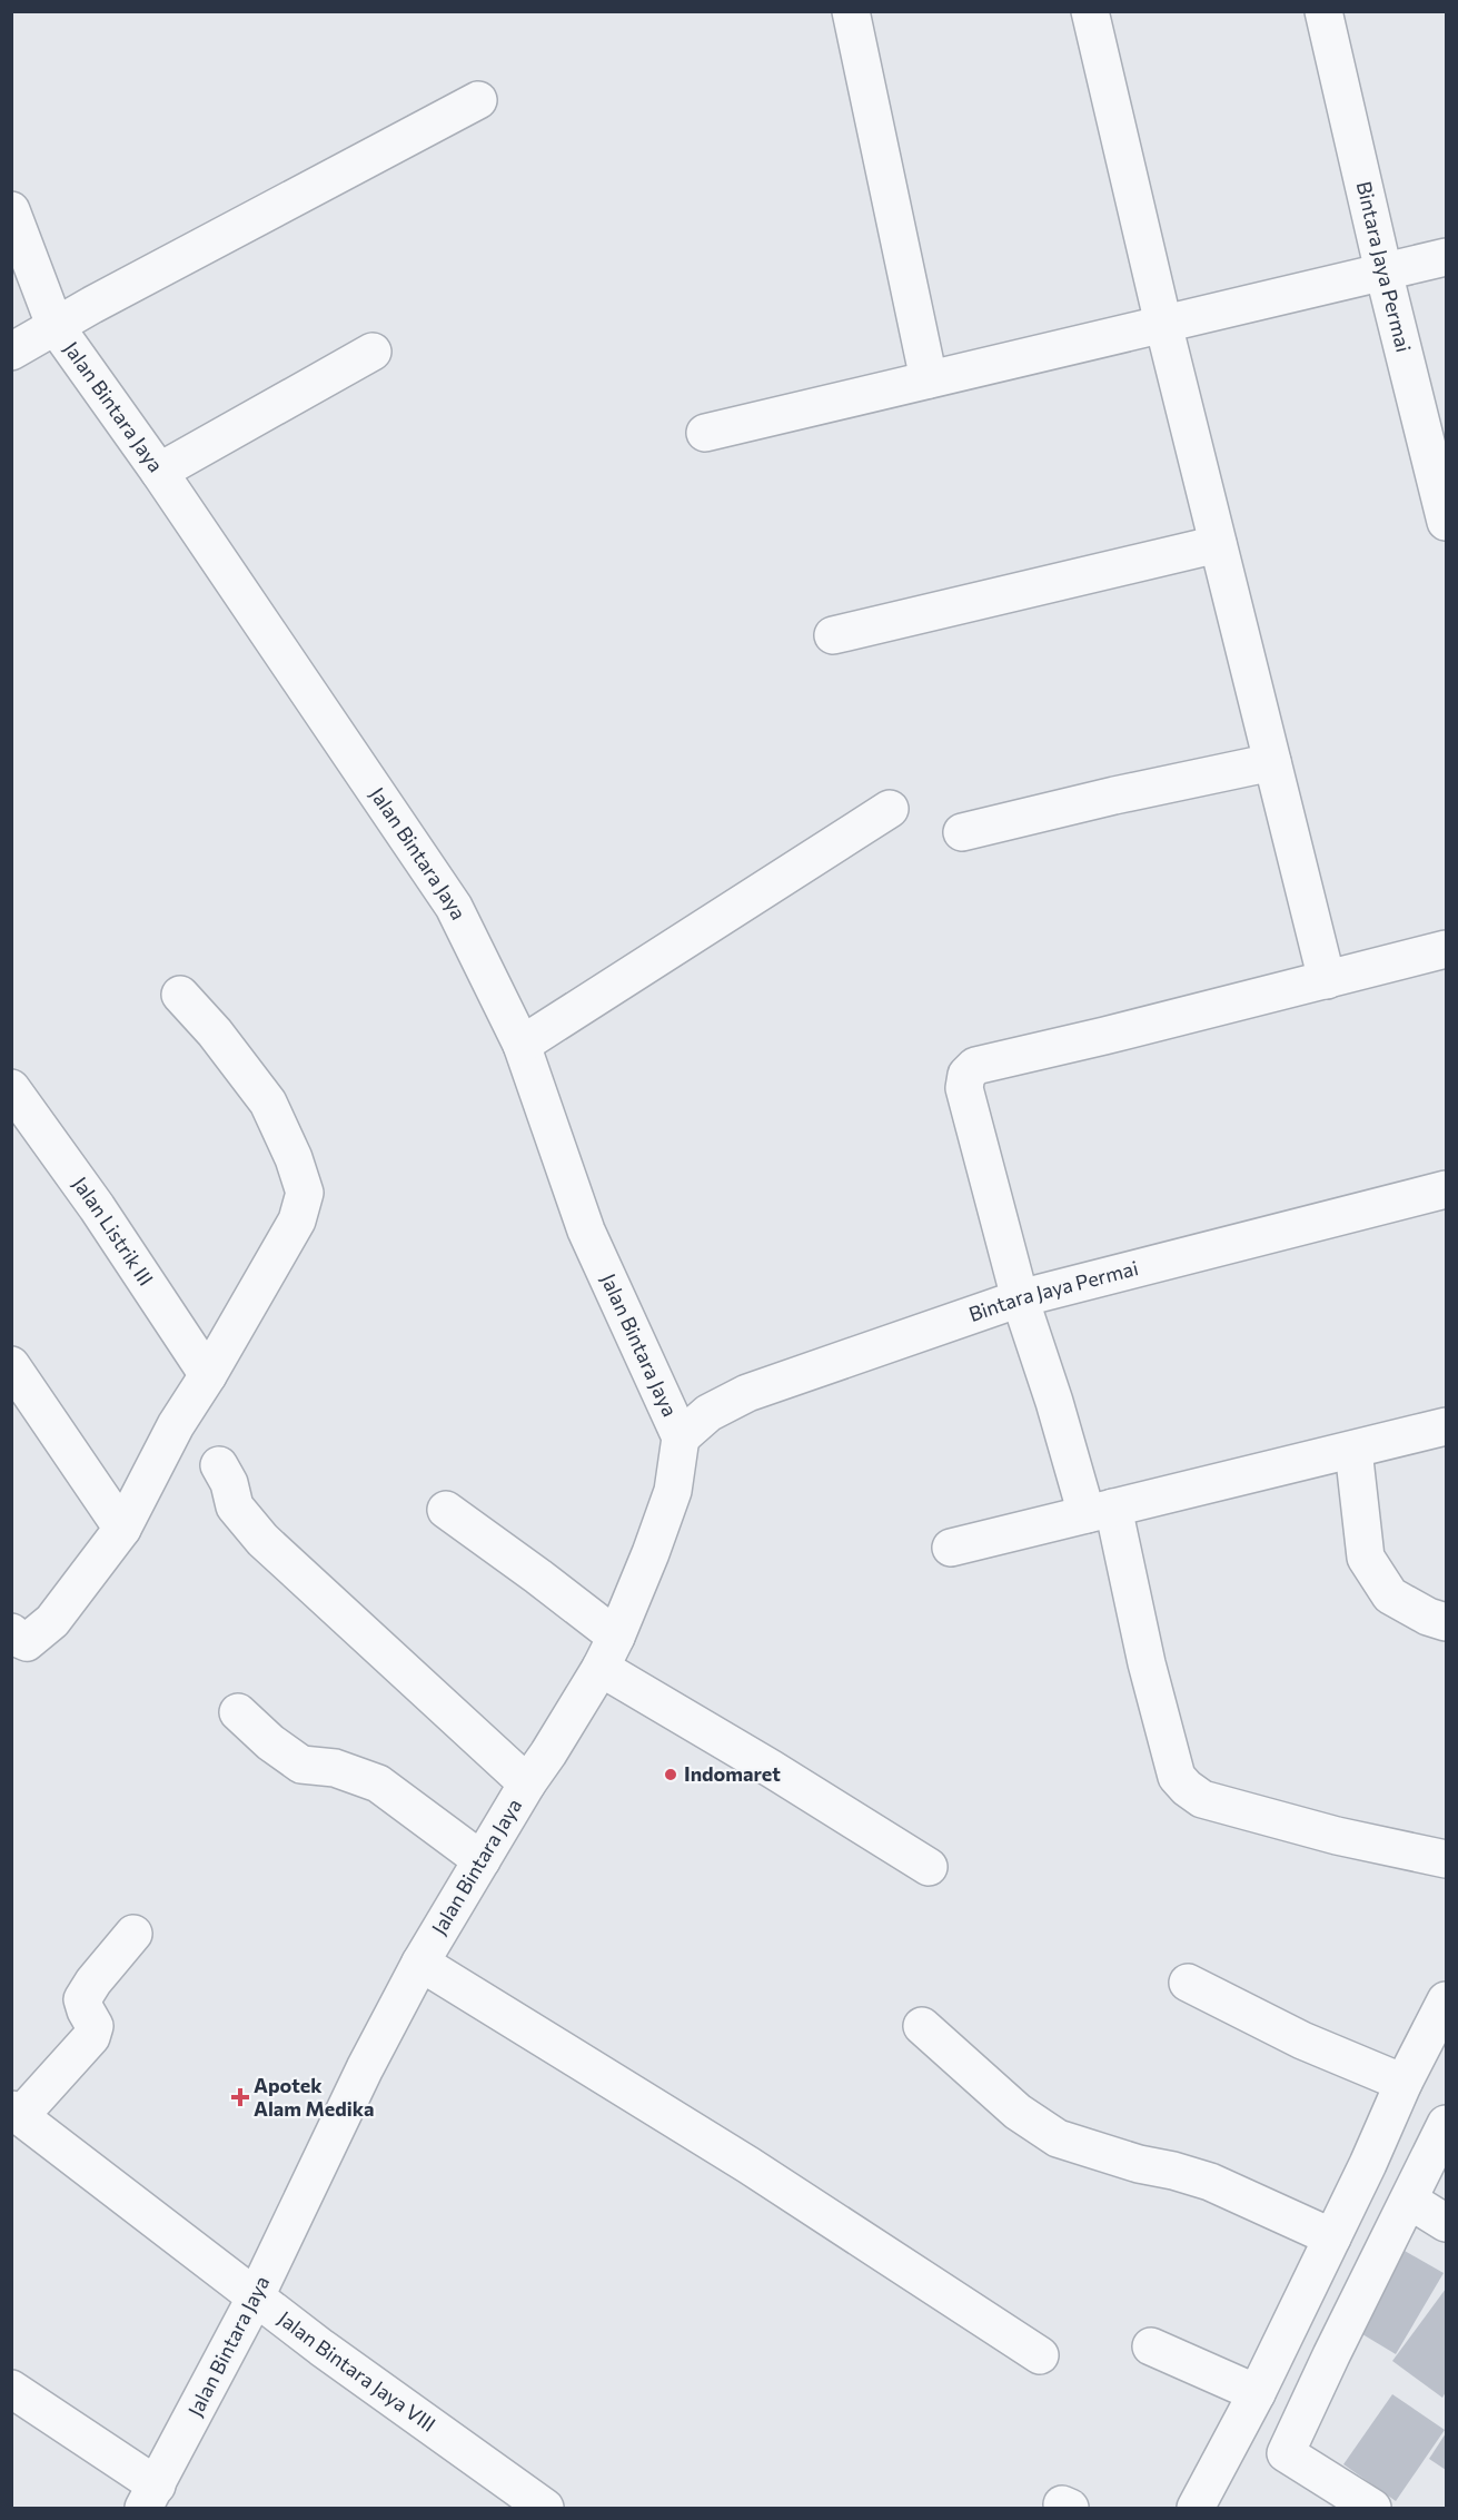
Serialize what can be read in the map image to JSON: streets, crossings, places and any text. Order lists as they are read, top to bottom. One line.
{"streets":{"street":["Bintara Jaya Permai","Jalan Bintara Jaya","Jalan Listrik III","Jalan Bintara Jaya VIII"]},"crossings":[["Bintara Jaya Permai","Jalan Bintara Jaya"],["Jalan Bintara Jaya","Jalan Bintara Jaya VIII"]],"places":{"other":["Indomaret"],"health":["Apotek Alam Medika"]}}
